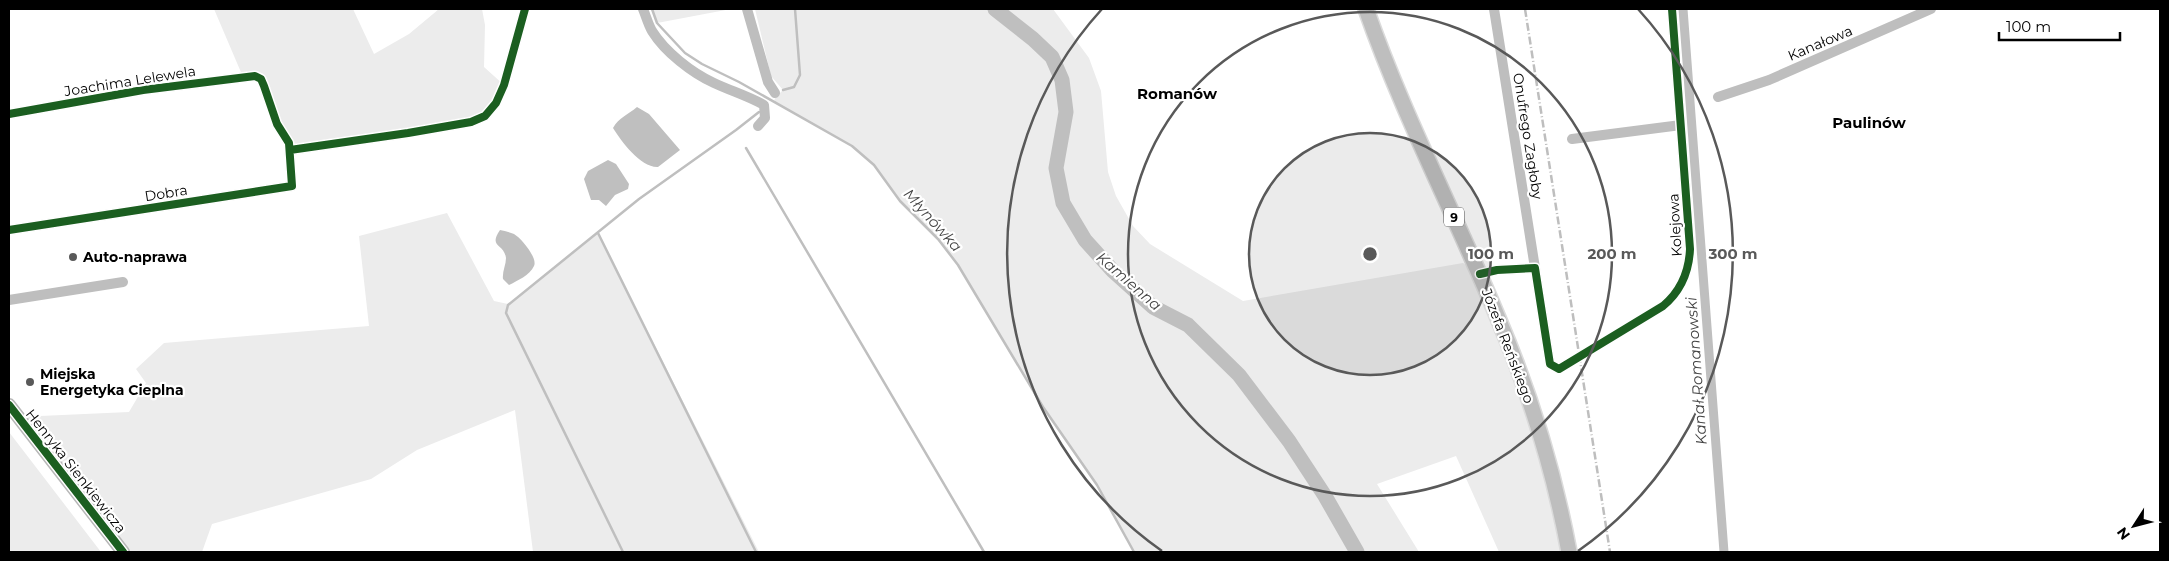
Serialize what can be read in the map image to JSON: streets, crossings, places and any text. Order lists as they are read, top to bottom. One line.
{"streets":{"main road":["9","Józefa Reńskiego","Henryka Sienkiewicza"],"street":["Kanałowa","Joachima Lelewela","Onufrego Zagłoby","Dobra","Kolejowa"]},"crossings":[["Joachima Lelewela","Dobra"],["Onufrego Zagłoby","Kolejowa"]],"districts":["Romanów","Paulinów"],"water":["Młynówka","Kamienna","Kanał Romanowski"],"places":["Auto-naprawa","Miejska Energetyka Cieplna"],"scale_bar":"100 m","north":"bottom left","rings":["100 m","200 m","300 m"]}
